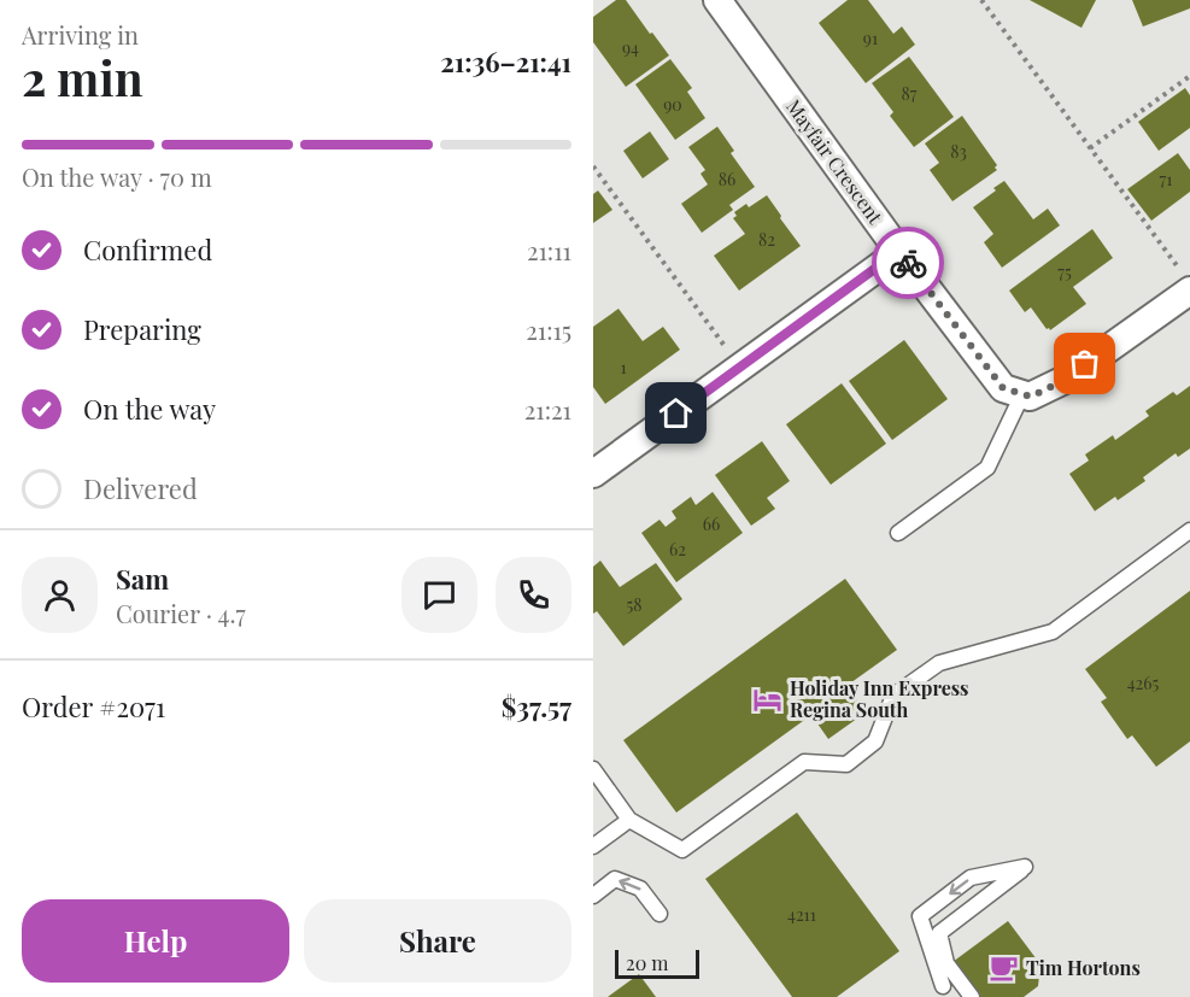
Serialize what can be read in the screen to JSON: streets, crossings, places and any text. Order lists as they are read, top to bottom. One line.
{"streets":{"street":["Mayfair Crescent"]},"places":{"hotel":["Holiday Inn Express Regina South"],"cafe":["Tim Hortons"]},"house_numbers":["91","94","87","90","83","86","71","82","75","1","66","62","58","4265","4211"],"scale_bar":"20 m","page":{"heading":["2 min","Arriving in","21:36–21:41"],"panel":["Sam","Courier · 4.7","Order #2071","$37.57"],"bar":"On the way · 70 m","list":[["Confirmed","21:11"],["Preparing","21:15"],["On the way","21:21"],"Delivered"],"buttons":["Help","Share"],"scale":"20 m"}}
